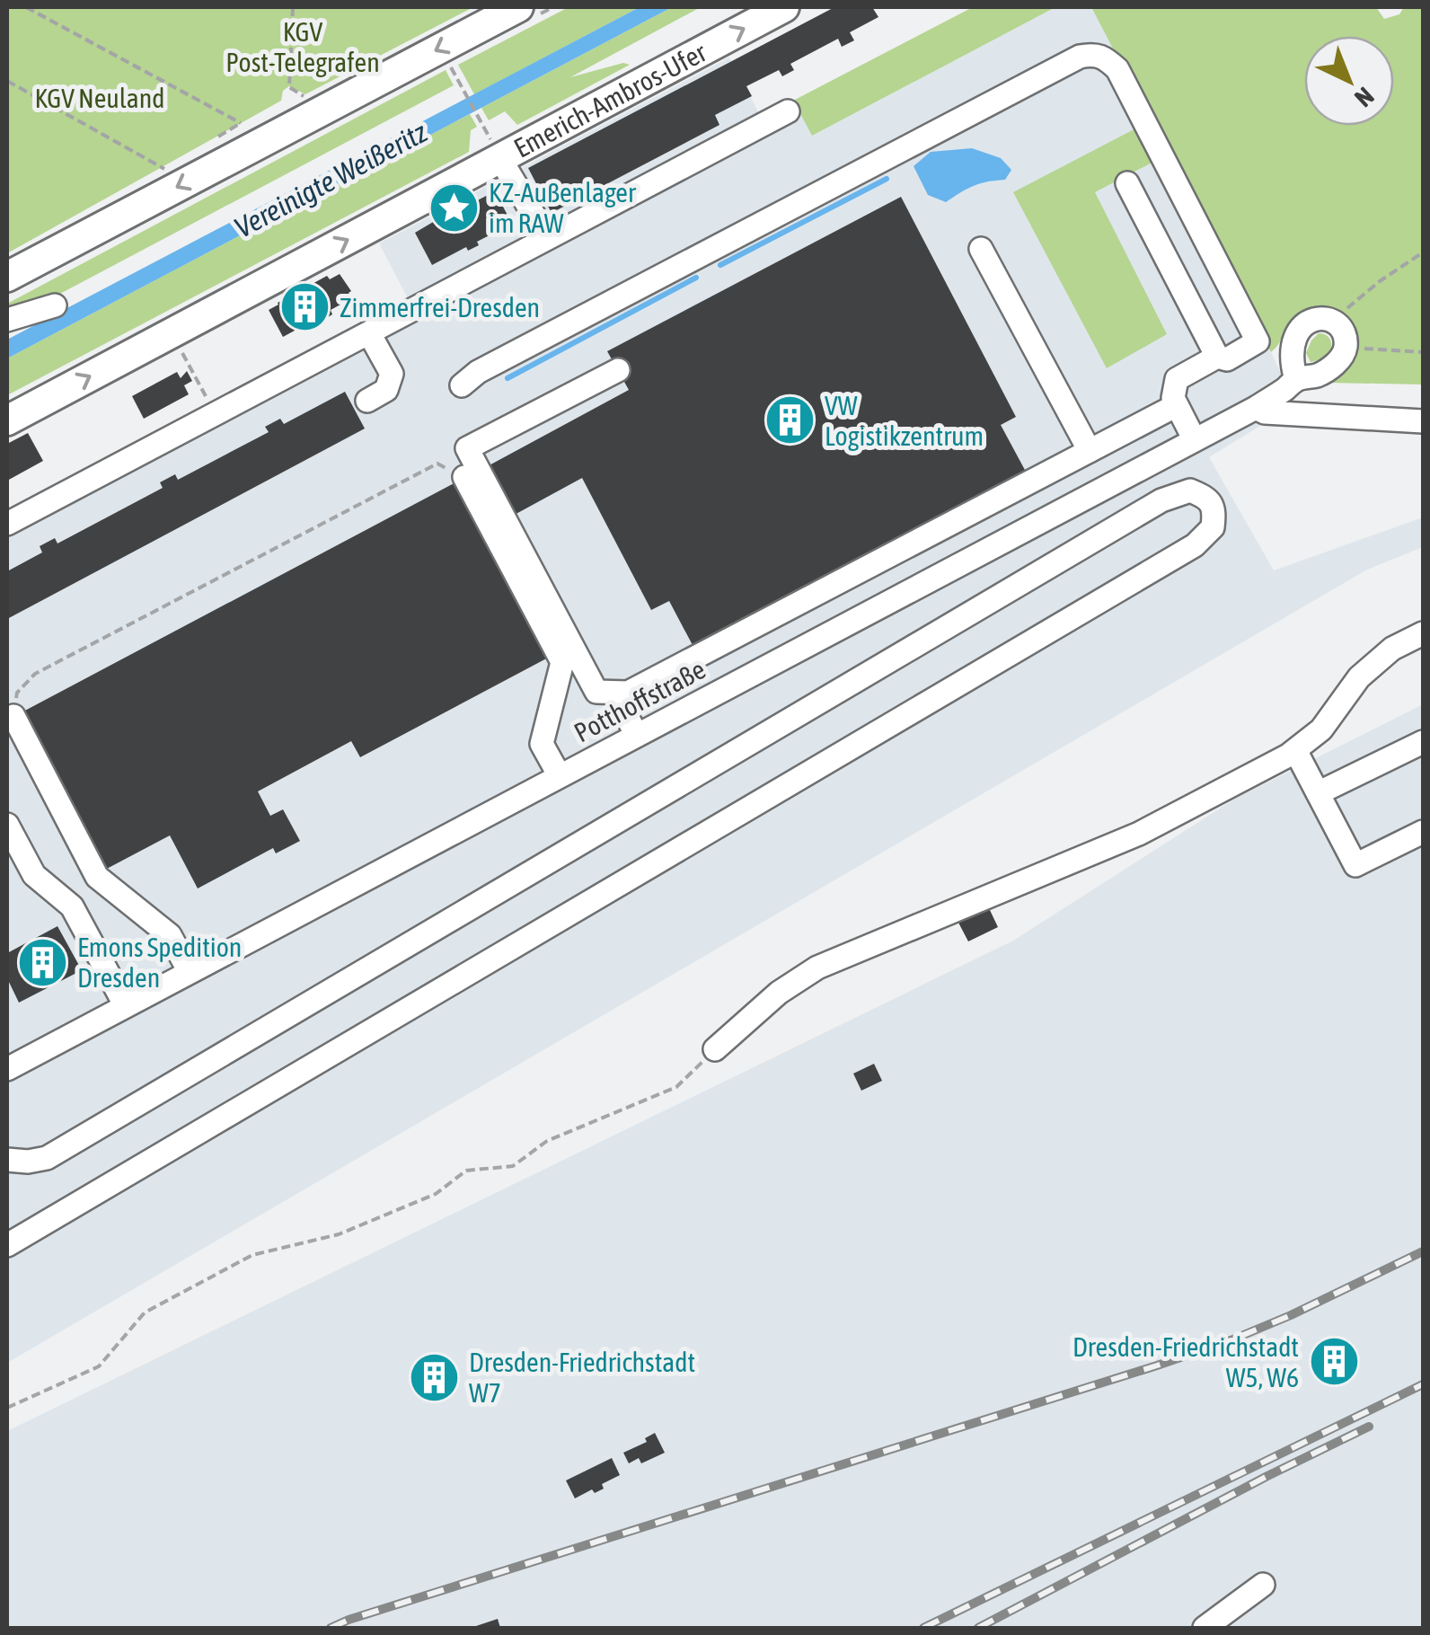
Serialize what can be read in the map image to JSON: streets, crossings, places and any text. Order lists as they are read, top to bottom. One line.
{"streets":{"main road":["Emerich-Ambros-Ufer"],"street":["Potthoffstraße"]},"water":["Vereinigte Weißeritz"],"parks":["KGV Post-Telegrafen","KGV Neuland"],"places":{"place":["KZ-Außenlager im RAW"],"building":["Zimmerfrei-Dresden","VW Logistikzentrum","Emons Spedition Dresden","Dresden-Friedrichstadt W5, W6","Dresden-Friedrichstadt W7"]},"north":"bottom right"}
